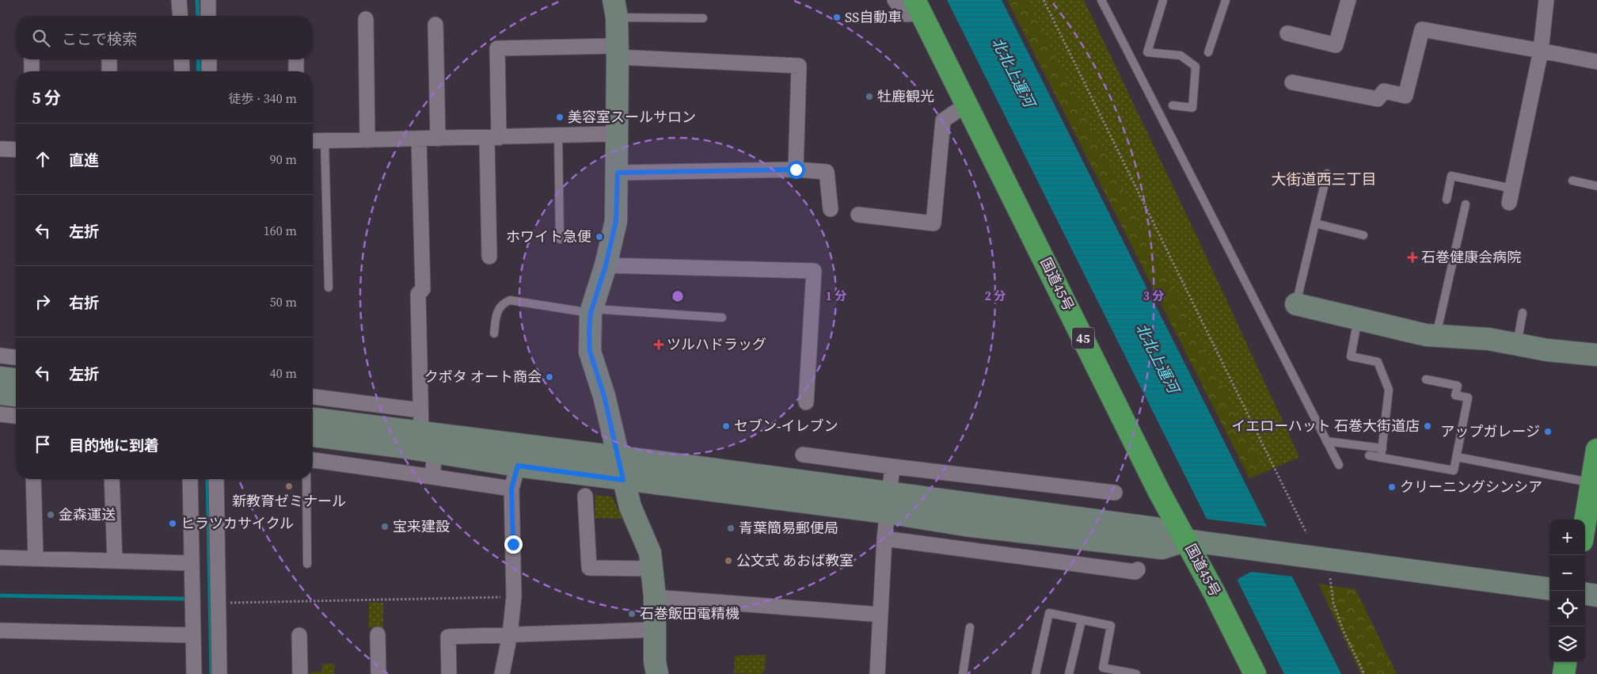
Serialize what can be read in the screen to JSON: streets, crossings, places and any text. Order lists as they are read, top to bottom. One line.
{"streets":{"highway":["国道45号","45"]},"districts":["大街道西三丁目"],"water":["北北上運河"],"places":{"other":["SS自動車","牡鹿観光","美容室スールサロン","ホワイト急便","クボタ オート商会","セブン-イレブン","イエローハット 石巻大街道店","アップガレージ","新教育ゼミナール","クリーニングシンシア","金森運送","ヒラツカサイクル","宝来建設","青葉簡易郵便局","公文式 あおば教室","石巻飯田電精機"],"health":["石巻健康会病院","ツルハドラッグ"]},"page":{"search":"ここで検索","heading":["5 分","徒歩 · 340 m"],"list":[["直進","90 m"],["左折","160 m"],["右折","50 m"],["左折","40 m"],"目的地に到着"],"map_buttons":["+","−"]},"rings":["1 分","2 分","3 分"]}
